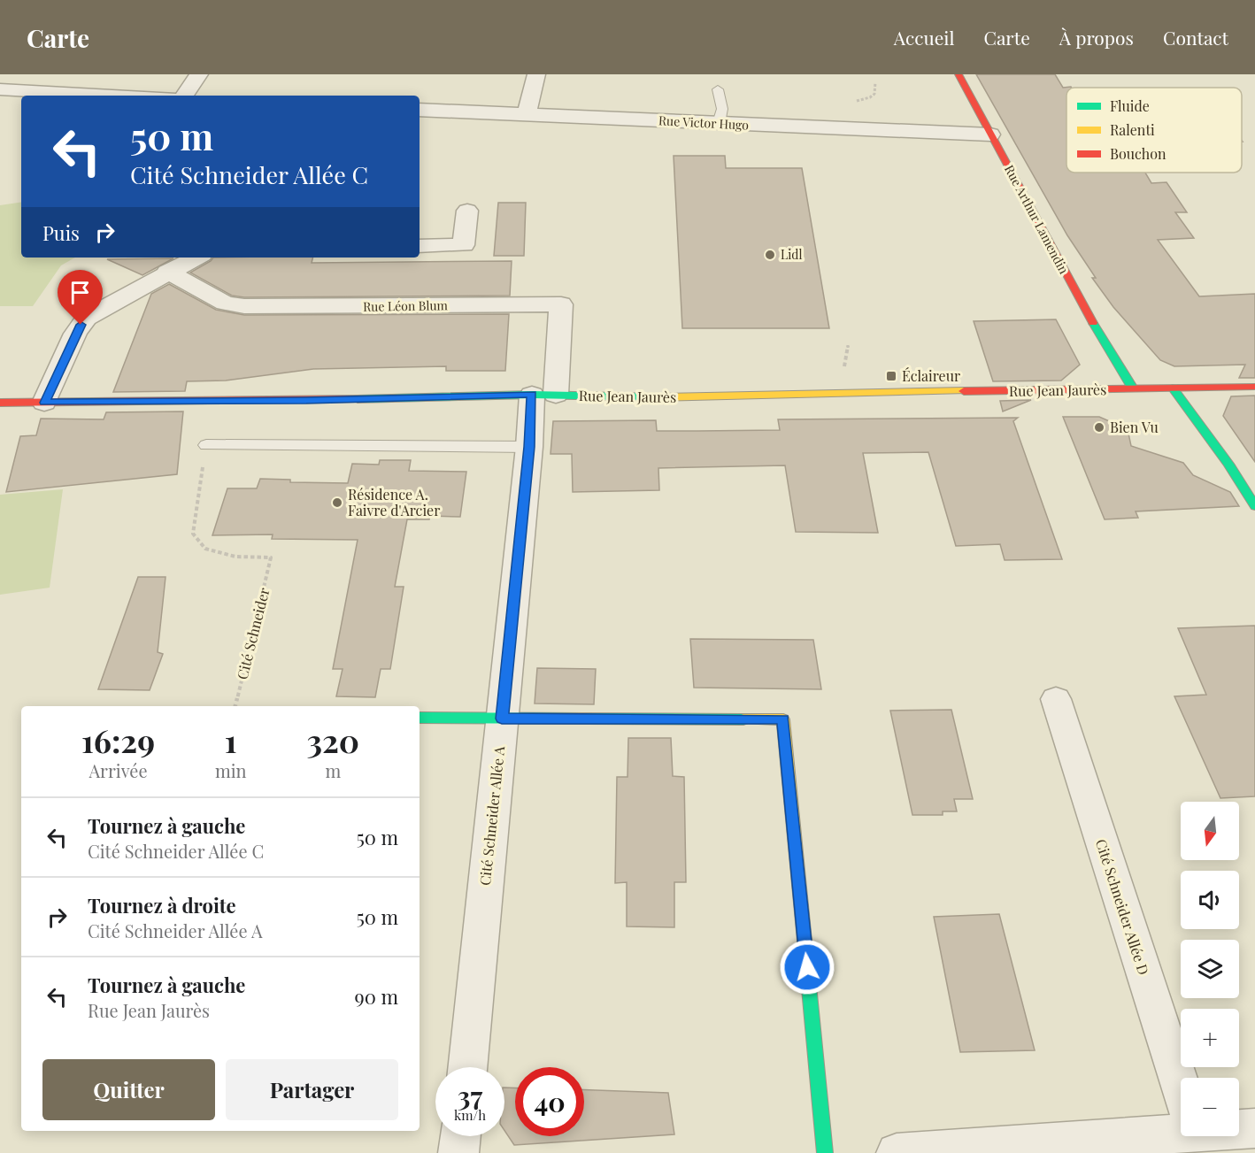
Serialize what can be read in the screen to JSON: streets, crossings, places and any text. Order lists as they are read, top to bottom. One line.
{"streets":{"street":["Rue Victor Hugo","Rue Arthur Lamendin","Rue Léon Blum","Rue Jean Jaurès","Cité Schneider Allée A","Cité Schneider Allée D"],"path":["Cité Schneider"]},"crossings":[["Rue Victor Hugo","Rue Arthur Lamendin"],["Rue Arthur Lamendin","Rue Jean Jaurès"],["Rue Léon Blum","Rue Jean Jaurès"],["Rue Léon Blum","Cité Schneider Allée A"],["Rue Jean Jaurès","Cité Schneider Allée A"]],"places":{"other":["Lidl","Bien Vu","Résidence A. Faivre d'Arcier"],"transit":["Éclaireur"]},"legend":["Fluide","Ralenti","Bouchon"],"north":"bottom","page":{"header":"Carte","nav":["Accueil","Carte","À propos","Contact"],"turn":["50 m","Cité Schneider Allée C"],"then":"Puis","eta":["16:29","Arrivée","1","min","320","m"],"list":[{"name":"Tournez à gauche","note":"Cité Schneider Allée C","value":"50 m"},{"name":"Tournez à droite","note":"Cité Schneider Allée A","value":"50 m"},{"name":"Tournez à gauche","note":"Rue Jean Jaurès","value":"90 m"}],"map_buttons":["+","−"],"buttons":["Quitter","Partager"],"speed":"37 km/h","limit":"40"}}
